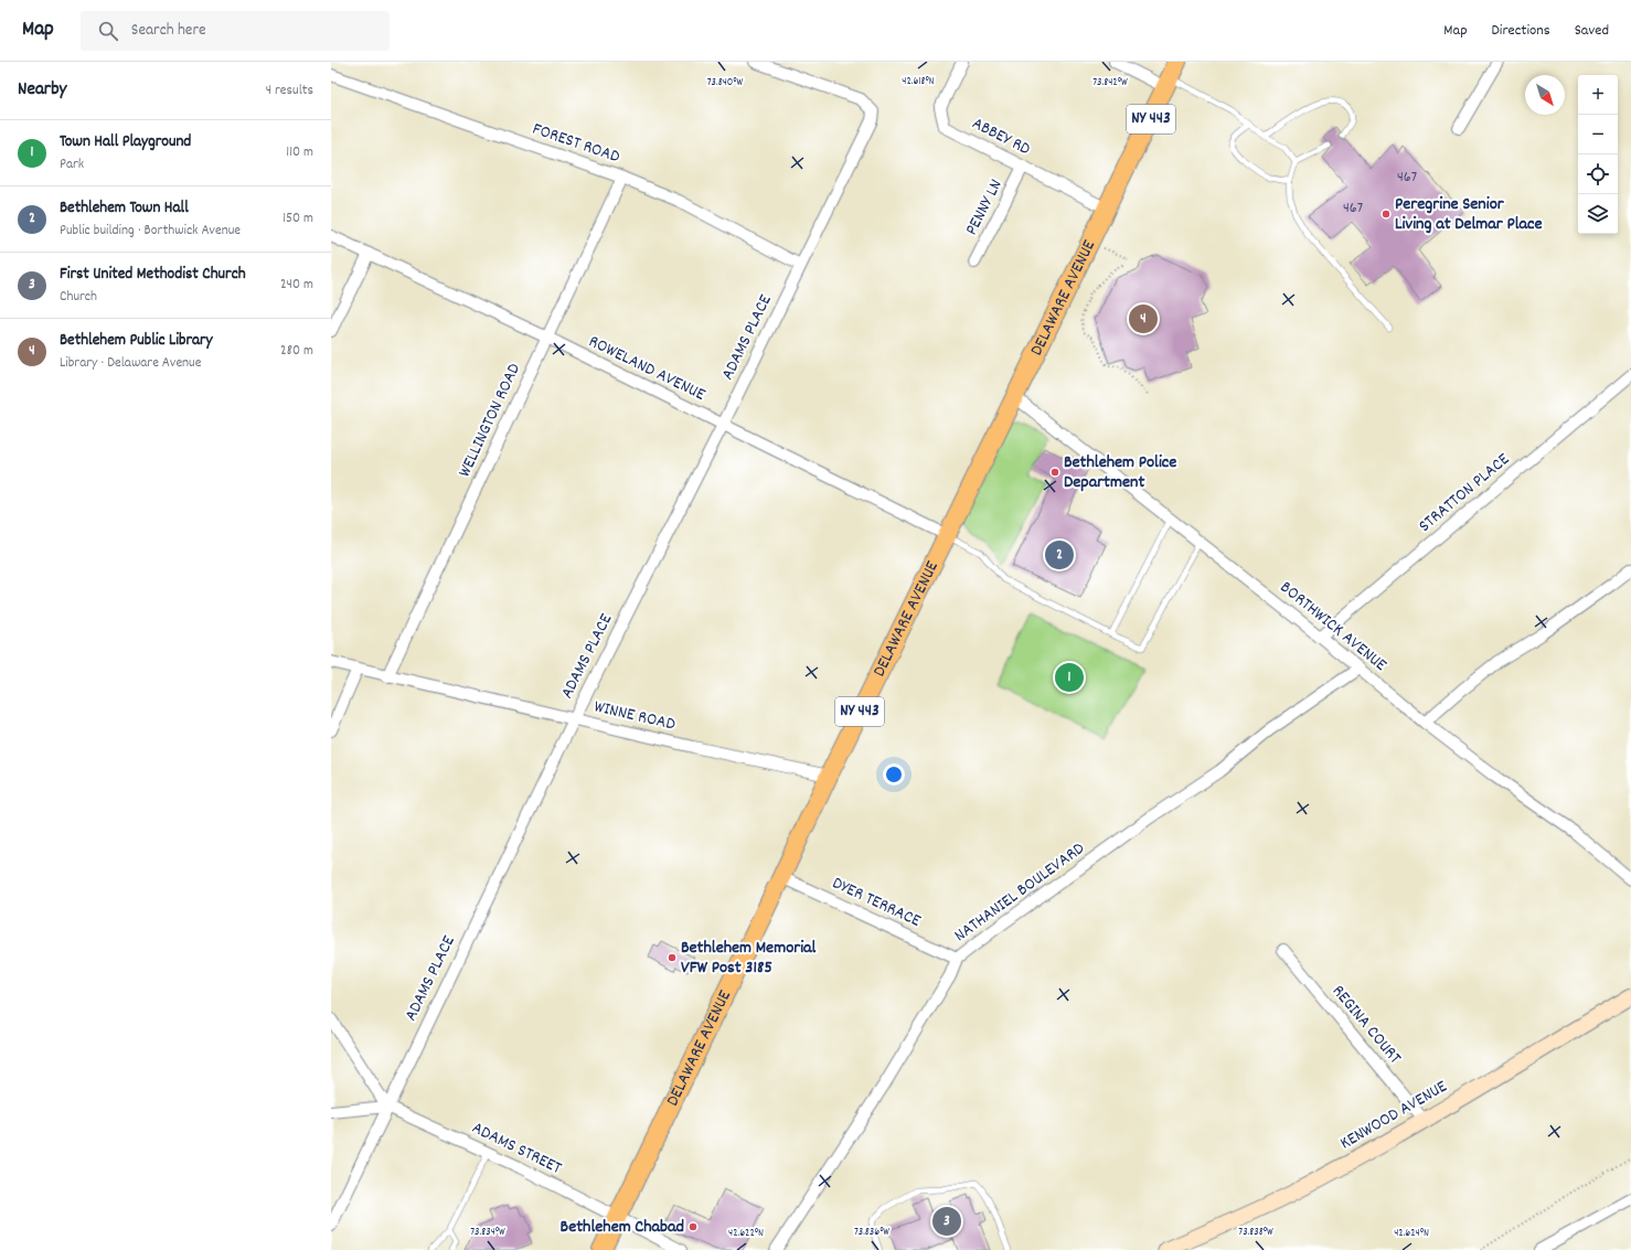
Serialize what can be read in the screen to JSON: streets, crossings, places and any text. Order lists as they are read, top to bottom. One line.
{"streets":{"main road":["NY 443","DELAWARE AVENUE","KENWOOD AVENUE"],"street":["ABBEY RD","FOREST ROAD","PENNY LN","ADAMS PLACE","ROWELAND AVENUE","WELLINGTON ROAD","STRATTON PLACE","BORTHWICK AVENUE","WINNE ROAD","NATHANIEL BOULEVARD","DYER TERRACE","REGINA COURT","ADAMS STREET"]},"crossings":[["ABBEY RD","PENNY LN"],["ABBEY RD","DELAWARE AVENUE"],["FOREST ROAD","ADAMS PLACE"],["FOREST ROAD","WELLINGTON ROAD"],["DELAWARE AVENUE","ROWELAND AVENUE"],["DELAWARE AVENUE","BORTHWICK AVENUE"],["DELAWARE AVENUE","WINNE ROAD"],["DELAWARE AVENUE","DYER TERRACE"],["DELAWARE AVENUE","ADAMS STREET"],["ADAMS PLACE","ROWELAND AVENUE"],["ADAMS PLACE","WINNE ROAD"],["ADAMS PLACE","ADAMS STREET"],["ROWELAND AVENUE","WELLINGTON ROAD"],["WELLINGTON ROAD","WINNE ROAD"],["STRATTON PLACE","BORTHWICK AVENUE"],["BORTHWICK AVENUE","NATHANIEL BOULEVARD"],["NATHANIEL BOULEVARD","DYER TERRACE"],["REGINA COURT","KENWOOD AVENUE"]],"places":["Peregrine Senior Living at Delmar Place","Bethlehem Police Department","Bethlehem Memorial VFW Post 3185","Bethlehem Chabad"],"house_numbers":["467","467"],"north":"bottom right","page":{"header":"Map","search":"Search here","nav":["Map","Directions","Saved"],"heading":["Nearby","4 results"],"map_buttons":["+","−"],"list":[{"mark":"1","name":"Town Hall Playground","note":"Park","value":"110 m"},{"mark":"2","name":"Bethlehem Town Hall","note":"Public building · Borthwick Avenue","value":"150 m"},{"mark":"3","name":"First United Methodist Church","note":"Church","value":"240 m"},{"mark":"4","name":"Bethlehem Public Library","note":"Library · Delaware Avenue","value":"280 m"}],"pins":["4","2","1","3"]},"coordinates":["42.618°N","73.840°W","73.842°W","73.834°W","73.836°W","73.838°W","42.622°N","42.624°N"]}
